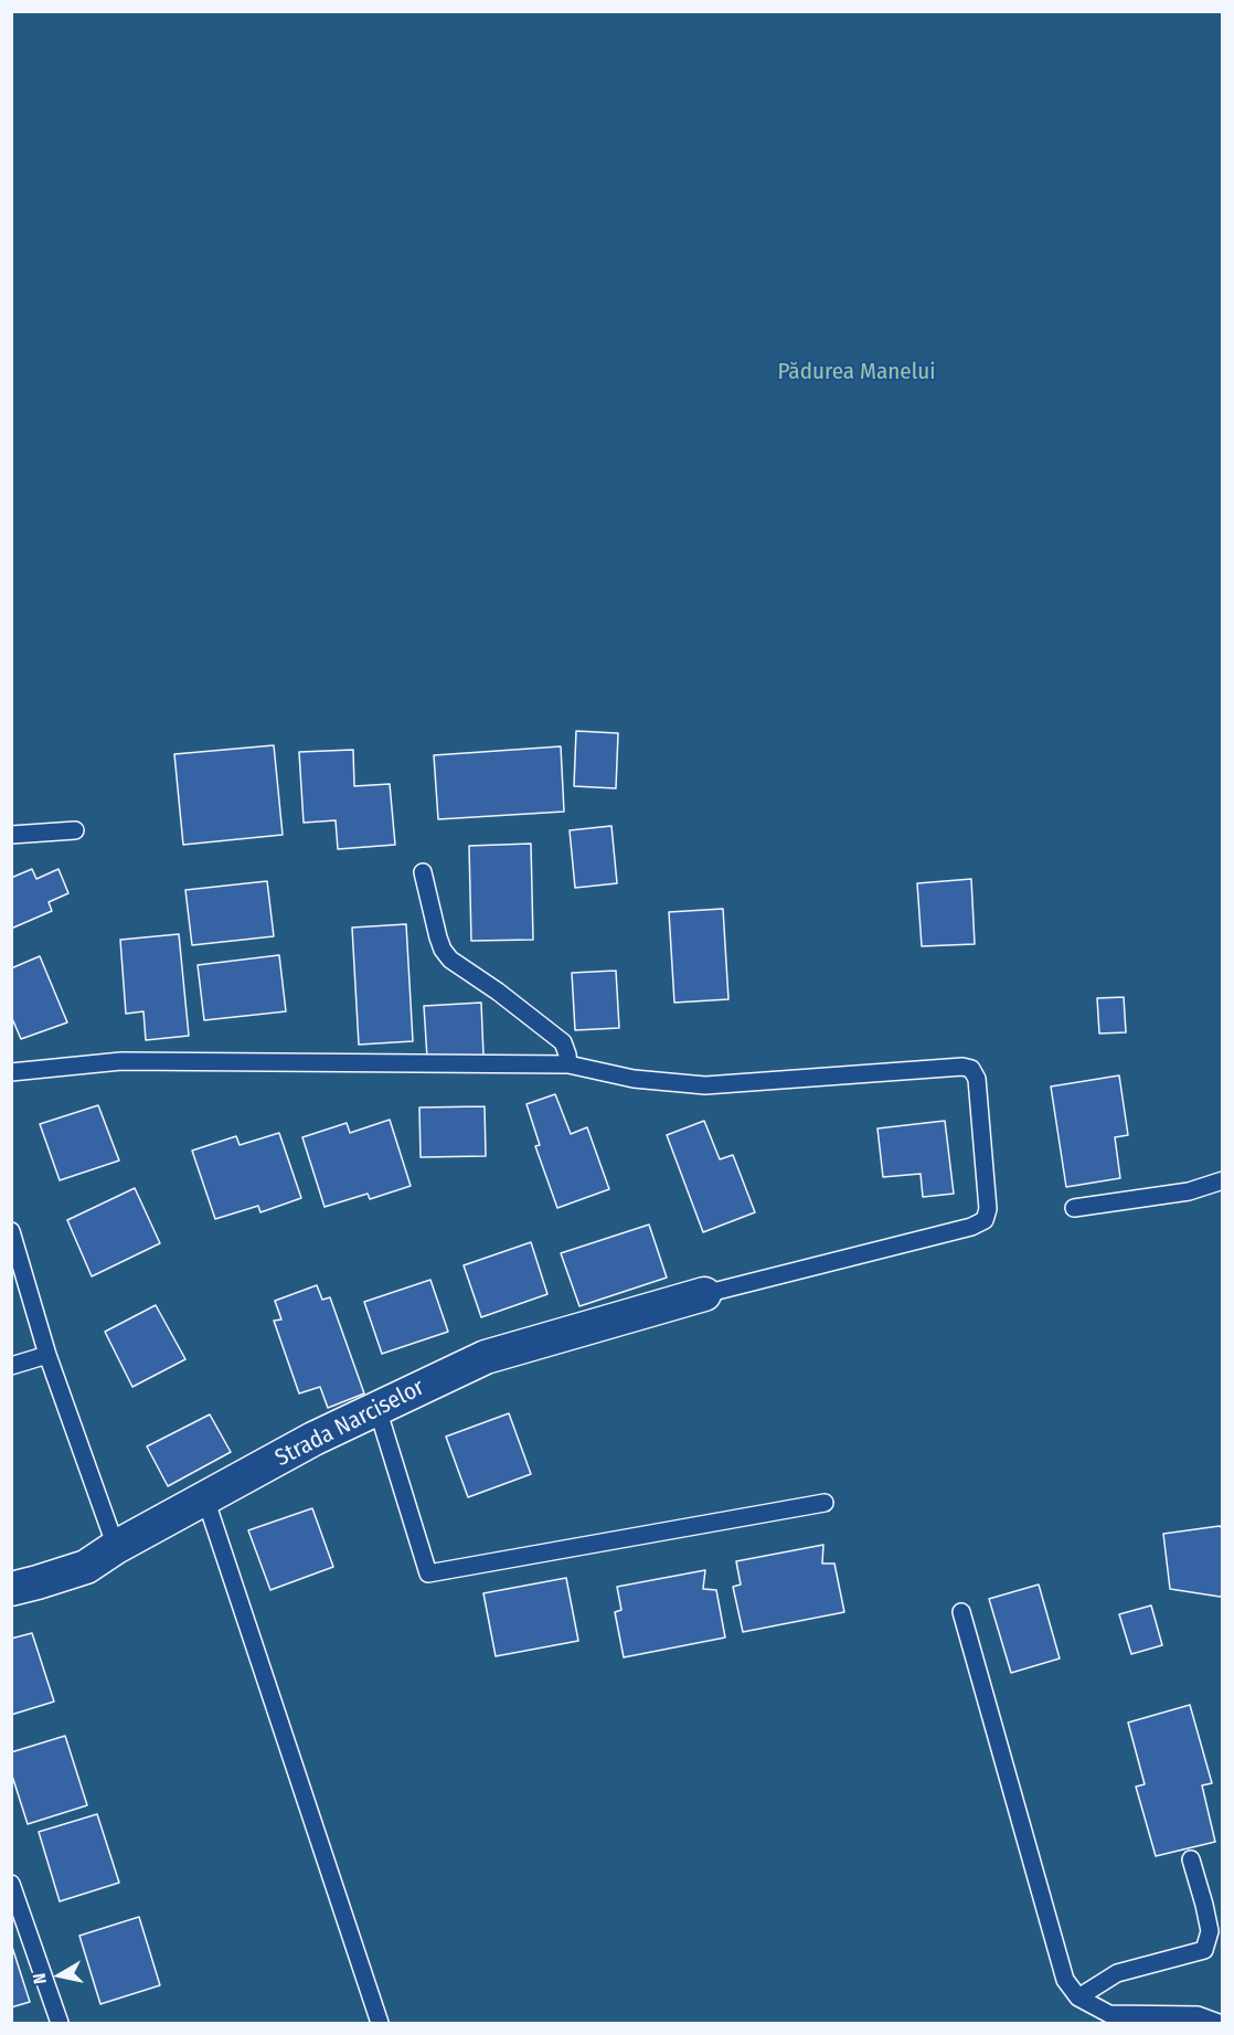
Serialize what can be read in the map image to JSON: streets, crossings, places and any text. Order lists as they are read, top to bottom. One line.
{"streets":{"street":["Strada Narciselor"]},"parks":["Pădurea Manelui"],"north":"left"}
